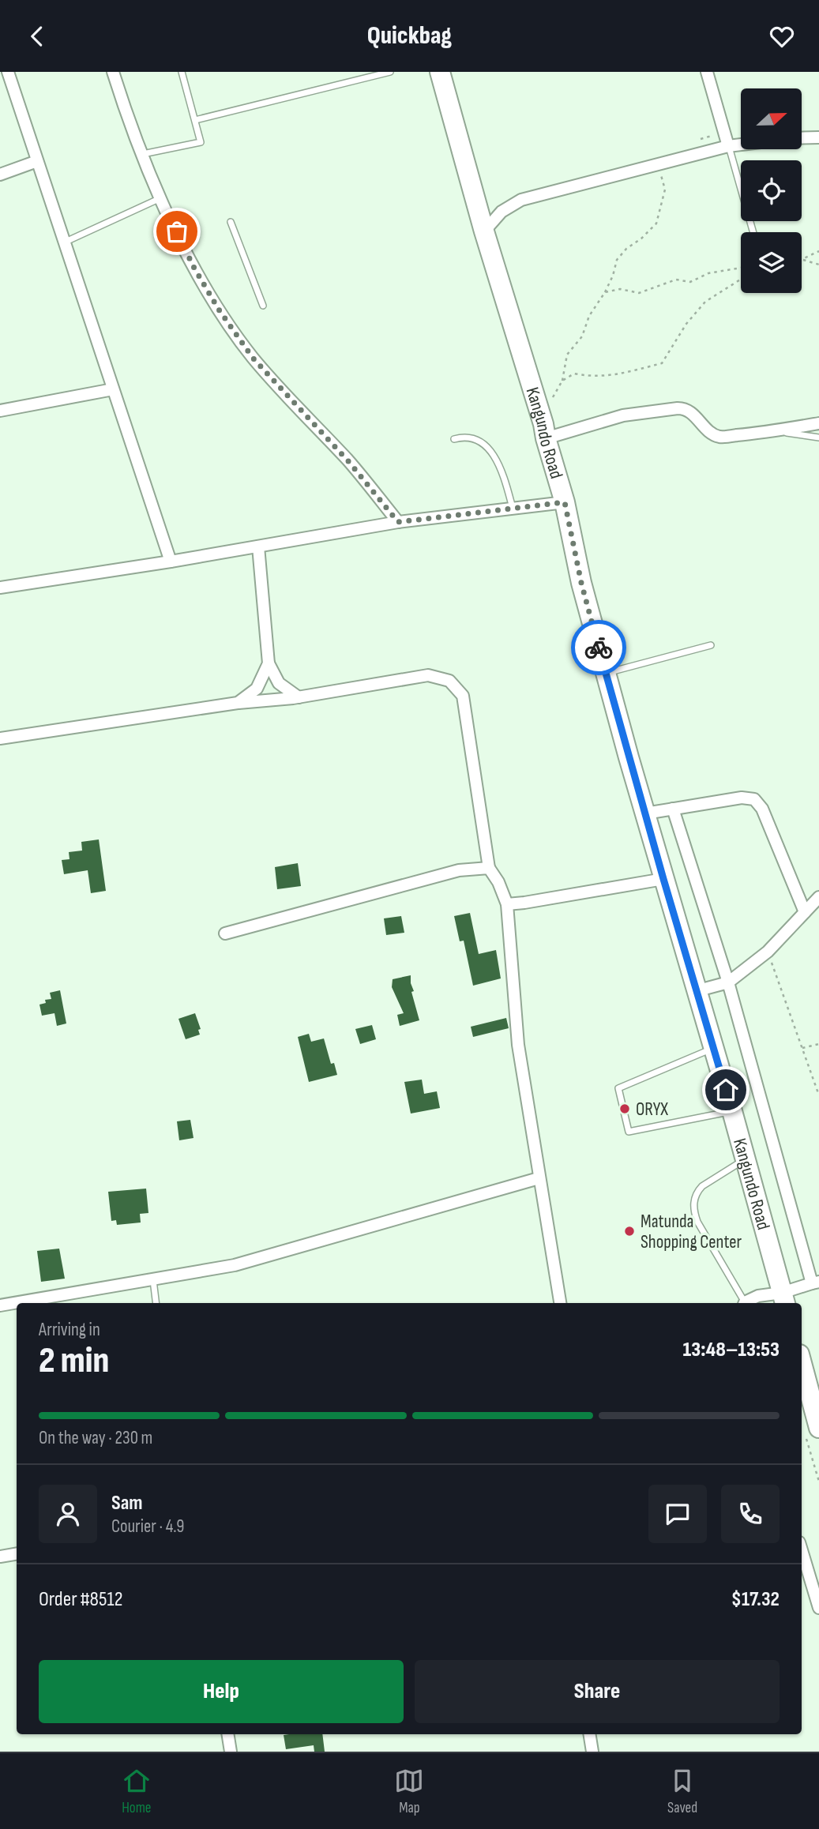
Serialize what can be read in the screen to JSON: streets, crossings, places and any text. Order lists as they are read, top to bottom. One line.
{"streets":{"highway":["Kangundo Road"]},"places":["ORYX","Matunda Shopping Center"],"north":"right","page":{"header":"Quickbag","heading":["2 min","Arriving in","13:48–13:53"],"panel":["Sam","Courier · 4.9","Order #8512","$17.32"],"bar":"On the way · 230 m","buttons":["Help","Share"],"tabs":["Home","Map","Saved"]}}
